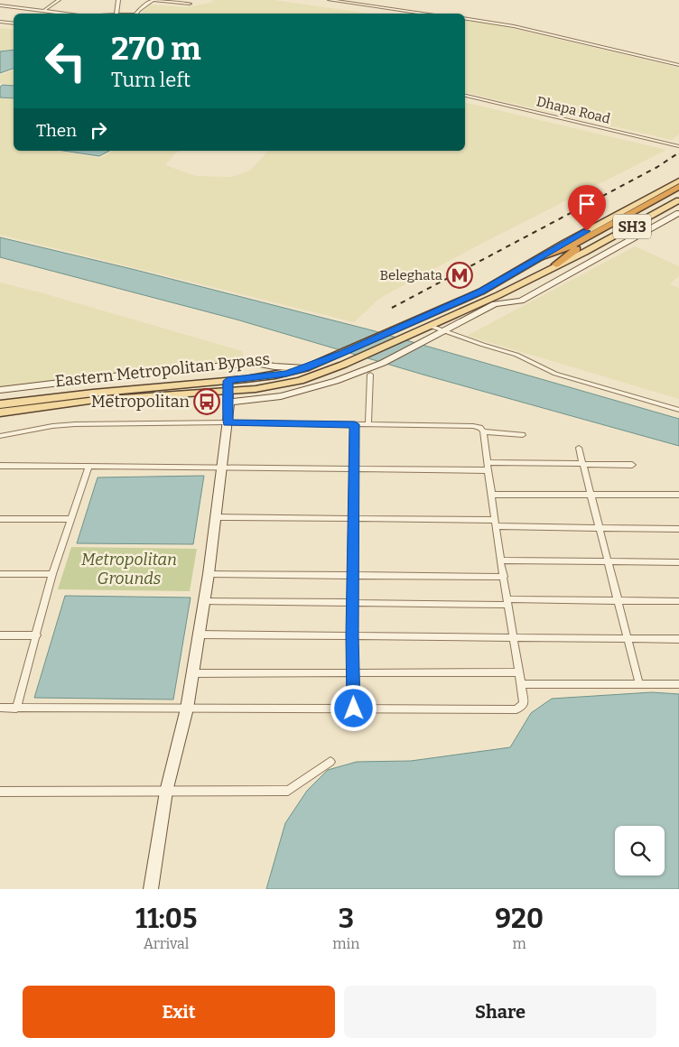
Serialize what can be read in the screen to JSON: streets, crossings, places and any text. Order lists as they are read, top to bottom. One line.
{"streets":{"main road":["SH3","Eastern Metropolitan Bypass"],"street":["Dhapa Road"]},"crossings":[["SH3","Eastern Metropolitan Bypass"]],"parks":["Metropolitan Grounds"],"places":{"metro station":["Beleghata"],"bus stop":["Metropolitan"]},"page":{"turn":["270 m","Turn left"],"then":"Then","eta":["11:05","Arrival","3","min","920","m"],"buttons":["Exit","Share"]}}
